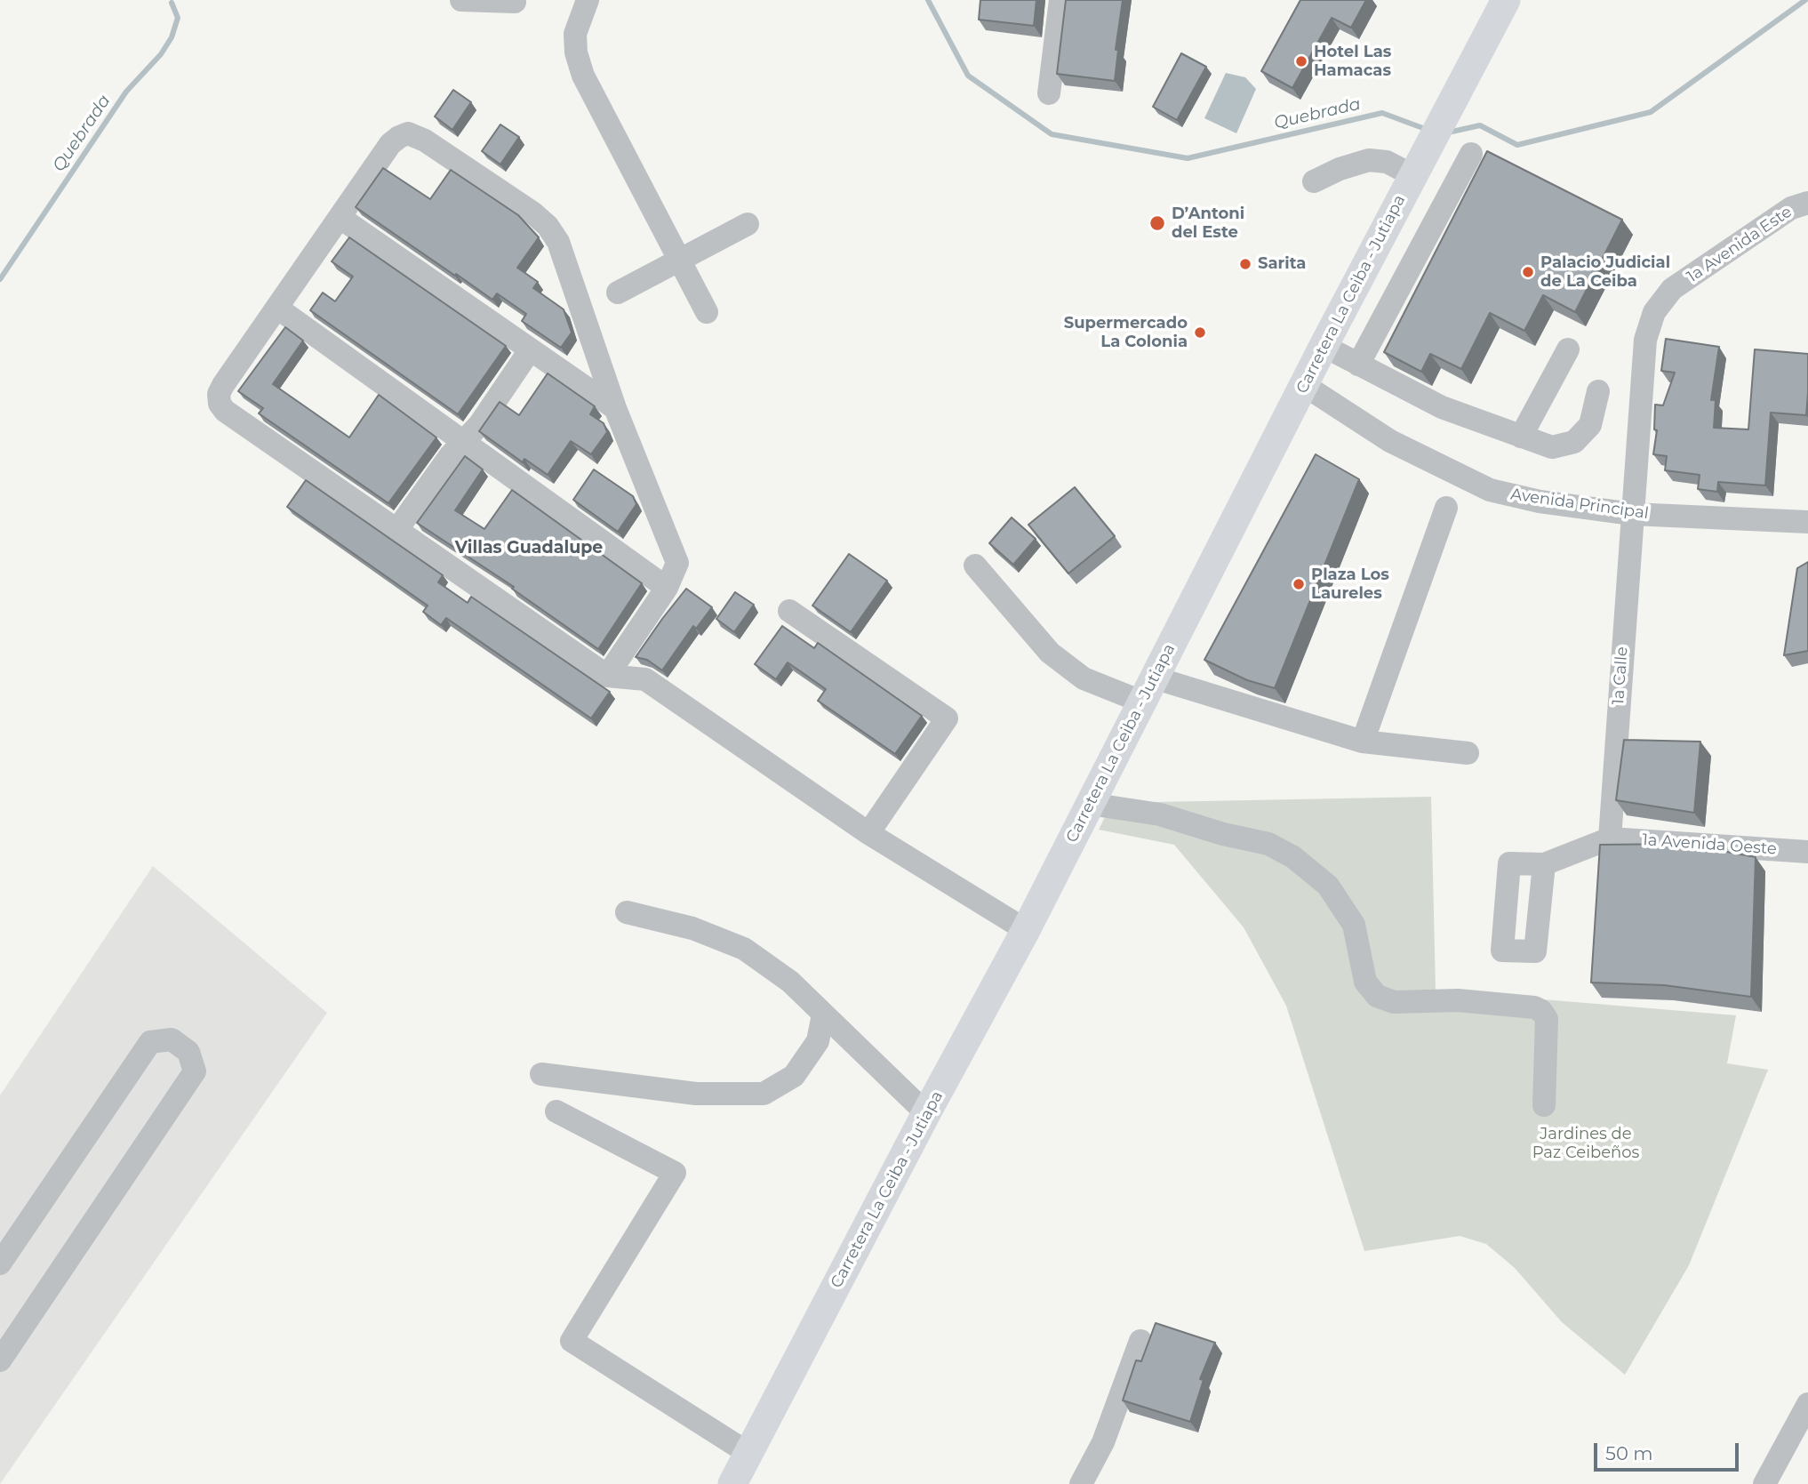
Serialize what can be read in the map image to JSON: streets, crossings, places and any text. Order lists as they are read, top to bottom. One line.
{"streets":{"main road":["Carretera La Ceiba - Jutiapa"],"street":["1a Avenida Este","Avenida Principal","1a Calle","1a Avenida Oeste"]},"crossings":[["1a Avenida Este","Avenida Principal"],["1a Avenida Este","1a Calle"],["Carretera La Ceiba - Jutiapa","Avenida Principal"],["Avenida Principal","1a Calle"],["1a Calle","1a Avenida Oeste"]],"districts":["Villas Guadalupe"],"water":["Quebrada"],"parks":["Jardines de Paz Ceibeños"],"places":["Hotel Las Hamacas","D’Antoni del Este","Sarita","Palacio Judicial de La Ceiba","Supermercado La Colonia","Plaza Los Laureles"],"scale_bar":"50 m"}
